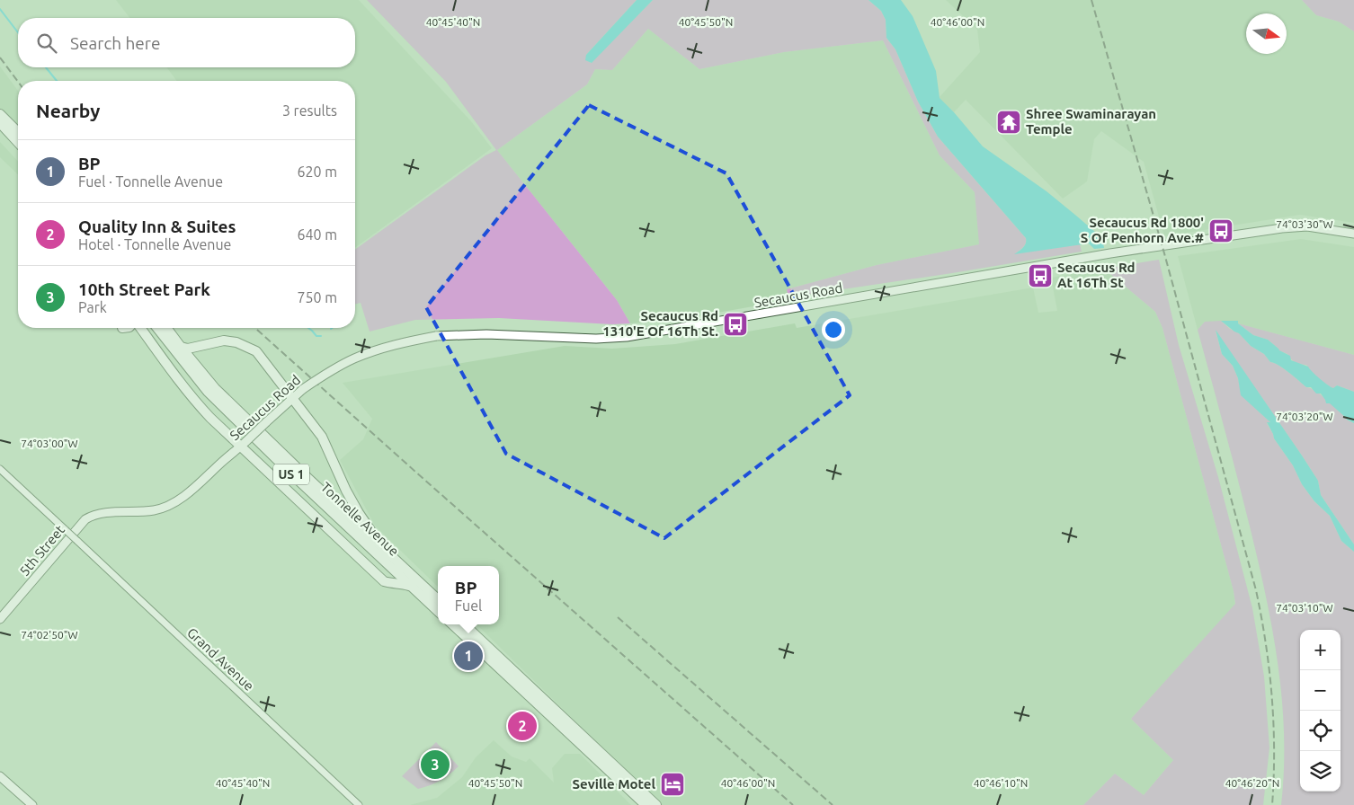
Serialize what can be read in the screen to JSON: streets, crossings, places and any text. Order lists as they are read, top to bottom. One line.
{"streets":{"highway":["US 1","Tonnelle Avenue"],"main road":["Secaucus Road","5th Street"],"street":["Grand Avenue"]},"crossings":[["Secaucus Road","5th Street"]],"places":{"temple":["Shree Swaminarayan Temple"],"bus stop":["Secaucus Rd 1800' S Of Penhorn Ave.#","Secaucus Rd At 16Th St","Secaucus Rd 1310'E Of 16Th St."],"hotel":["Seville Motel"]},"north":"right","page":{"search":"Search here","heading":["Nearby","3 results"],"list":[{"mark":"1","name":"BP","note":"Fuel · Tonnelle Avenue","value":"620 m"},{"mark":"2","name":"Quality Inn & Suites","note":"Hotel · Tonnelle Avenue","value":"640 m"},{"mark":"3","name":"10th Street Park","note":"Park","value":"750 m"}],"popup":["BP","Fuel"],"map_buttons":["+","−"],"pins":["1","2","3"]},"coordinates":["40°45'40\"N","40°45'50\"N","40°46'00\"N","74°03'30\"W","74°03'20\"W","74°03'00\"W","74°03'10\"W","74°02'50\"W","40°46'10\"N","40°46'20\"N"]}
